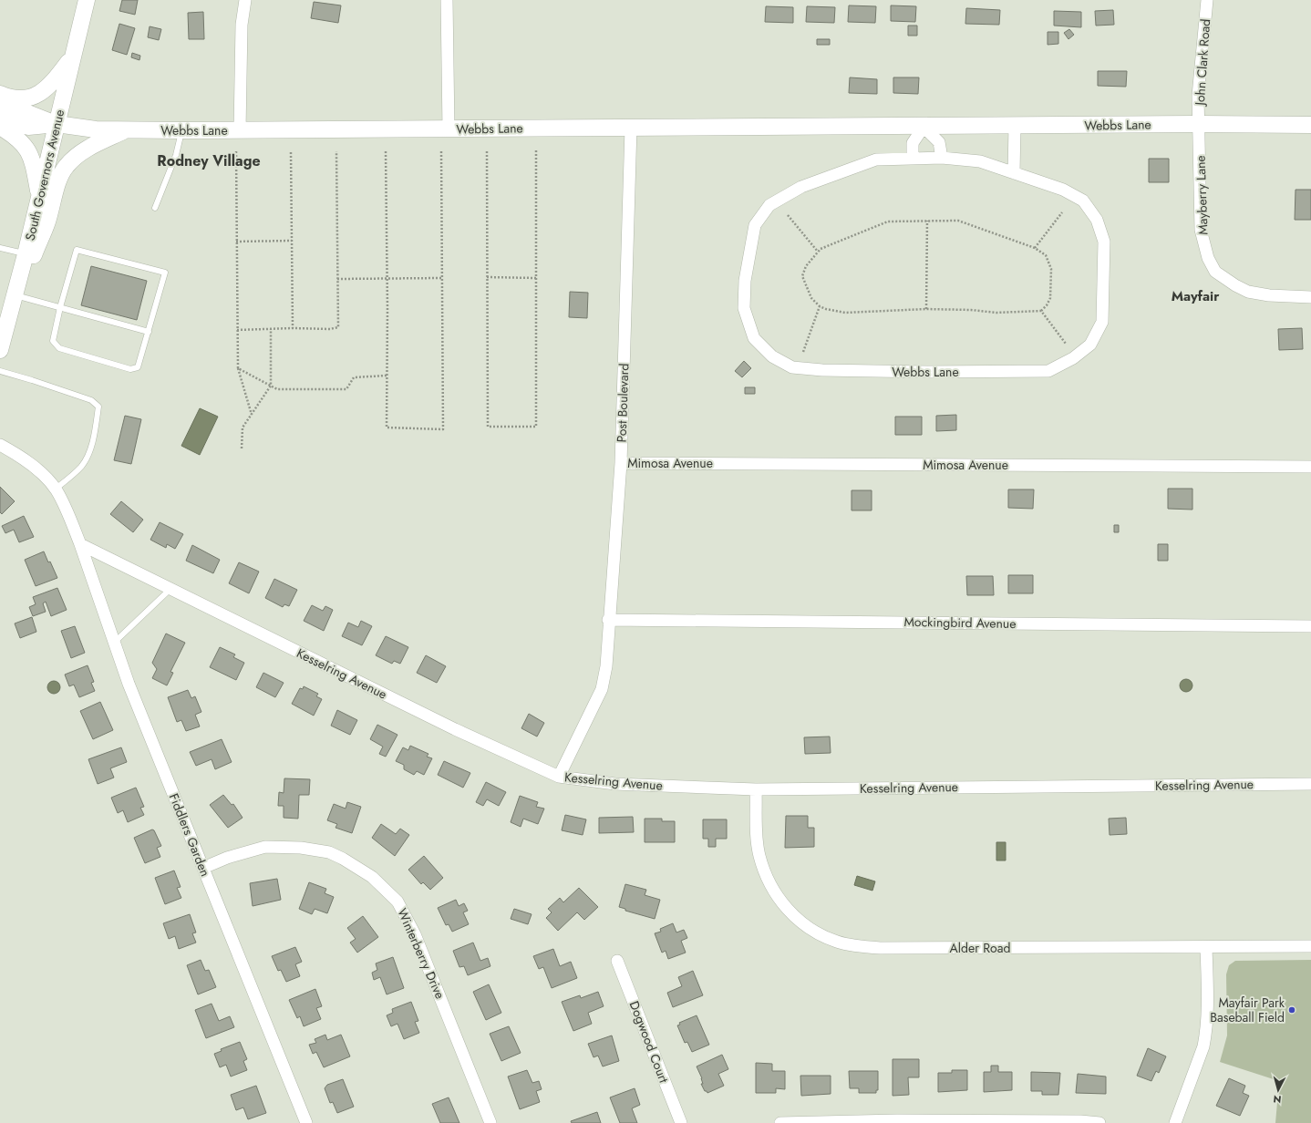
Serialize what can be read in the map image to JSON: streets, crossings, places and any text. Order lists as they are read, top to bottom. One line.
{"streets":{"street":["John Clark Road","Webbs Lane","South Governors Avenue","Mayberry Lane","Post Boulevard","Mimosa Avenue","Mockingbird Avenue","Kesselring Avenue","Fiddlers Garden","Alder Road","Winterberry Drive","Dogwood Court"]},"crossings":[["John Clark Road","Webbs Lane"],["John Clark Road","Mayberry Lane"],["Webbs Lane","South Governors Avenue"],["Webbs Lane","Mayberry Lane"],["Webbs Lane","Post Boulevard"],["Post Boulevard","Mimosa Avenue"],["Post Boulevard","Mockingbird Avenue"],["Post Boulevard","Kesselring Avenue"],["Kesselring Avenue","Fiddlers Garden"],["Kesselring Avenue","Alder Road"],["Fiddlers Garden","Winterberry Drive"]],"districts":["Rodney Village","Mayfair"],"places":["Mayfair Park Baseball Field"],"north":"bottom"}
